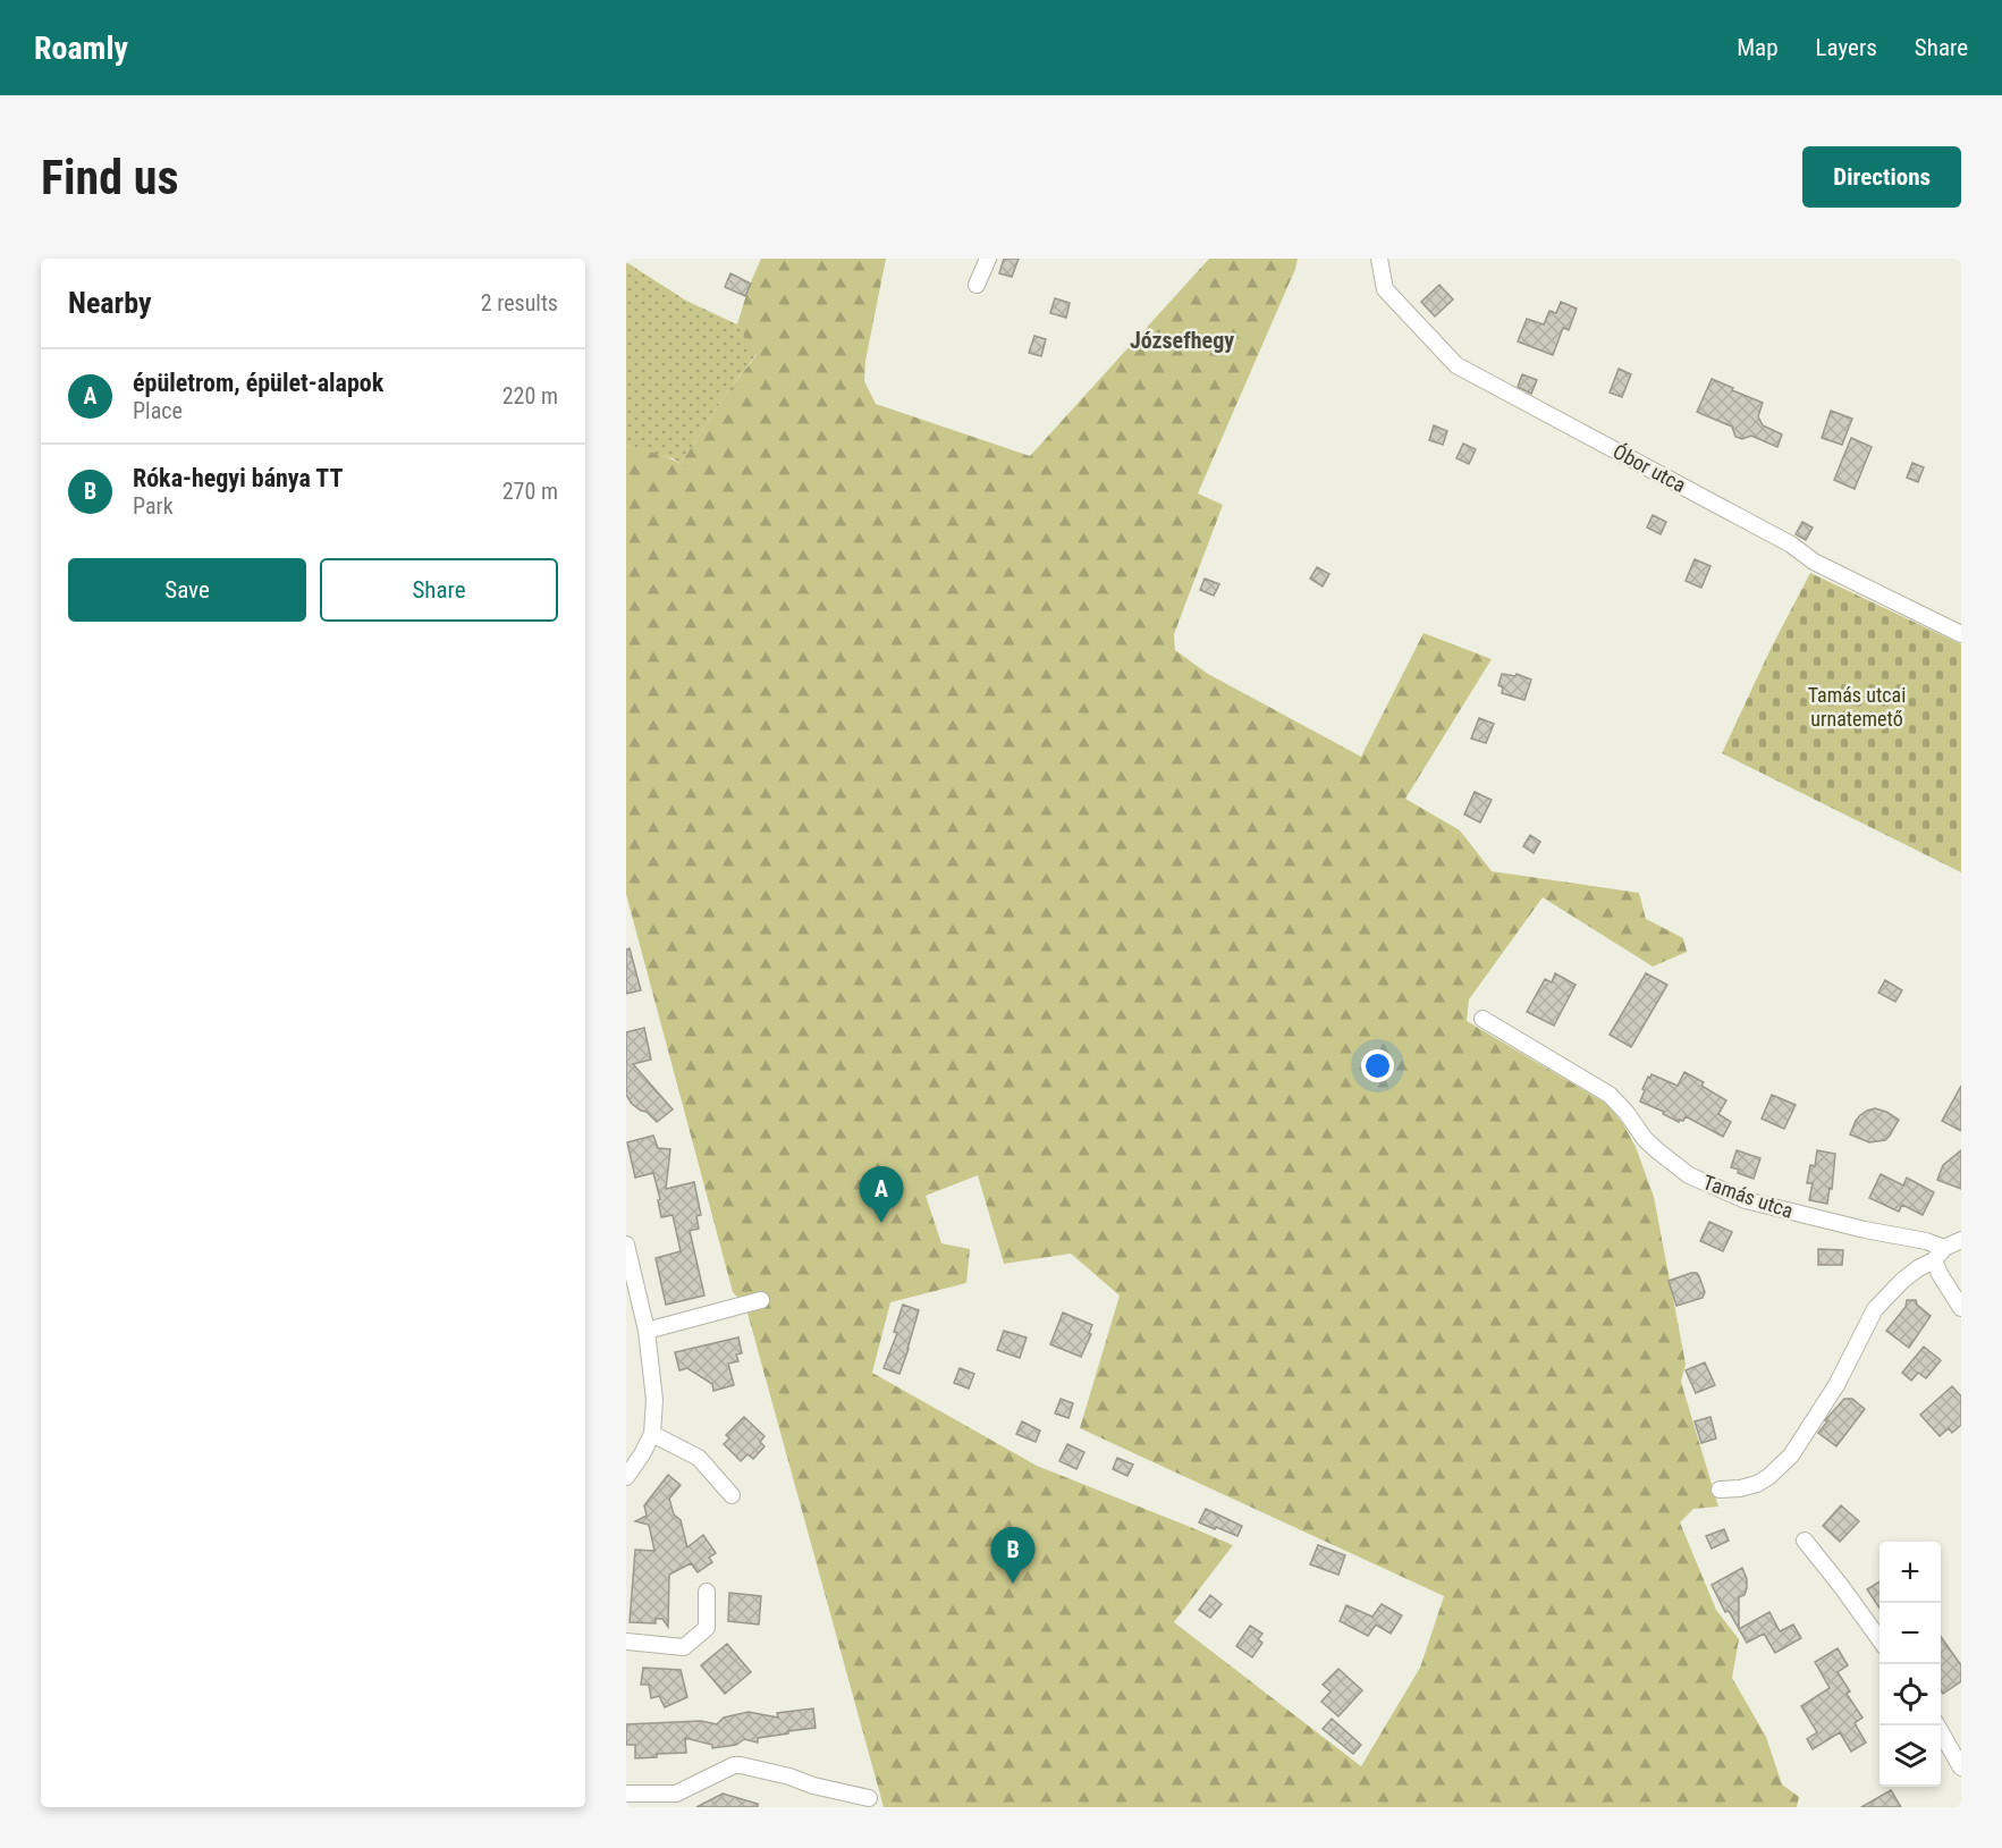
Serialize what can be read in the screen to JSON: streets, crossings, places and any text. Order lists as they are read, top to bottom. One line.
{"streets":{"street":["Óbor utca","Tamás utca"]},"districts":["Józsefhegy"],"parks":["Tamás utcai urnatemető"],"page":{"header":"Roamly","nav":["Map","Layers","Share"],"buttons":["Directions",["Save","Share"]],"title":"Find us","heading":["Nearby","2 results"],"list":[{"mark":"A","name":"épületrom, épület-alapok","note":"Place","value":"220 m"},{"mark":"B","name":"Róka-hegyi bánya TT","note":"Park","value":"270 m"}],"pins":["A","B"],"map_buttons":["+","−"]}}
